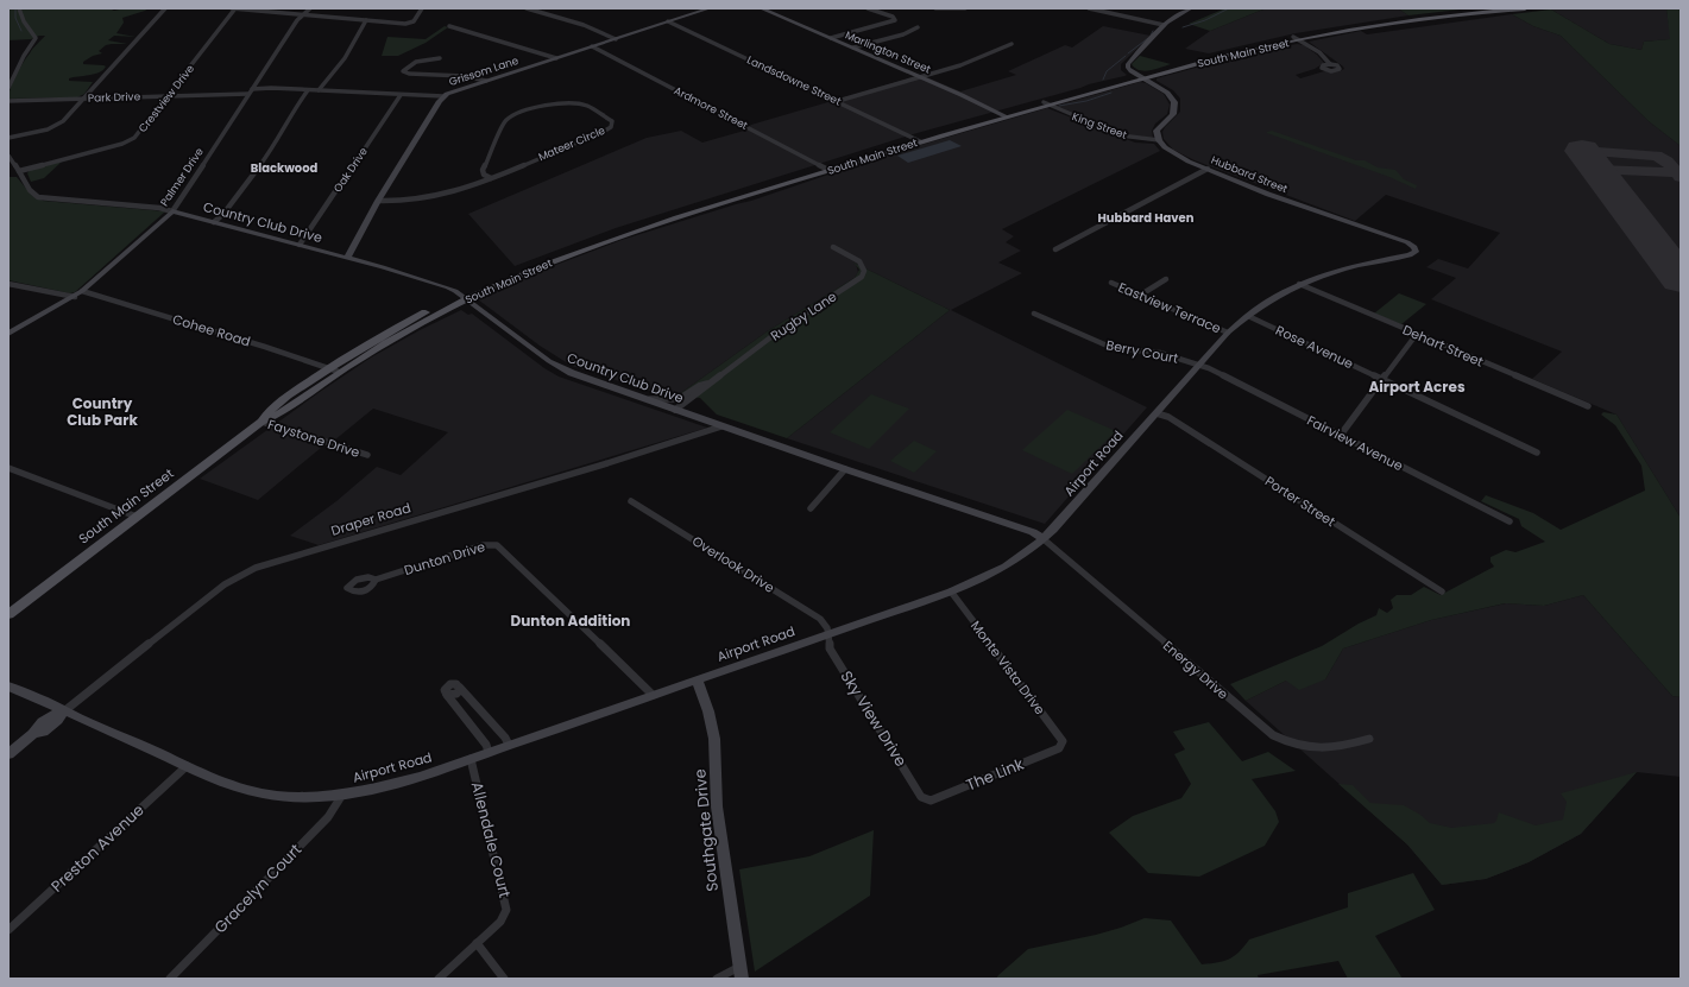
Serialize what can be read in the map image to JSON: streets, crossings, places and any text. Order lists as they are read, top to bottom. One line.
{"streets":{"main road":["South Main Street"],"street":["Marlington Street","Grissom Lane","Landsdowne Street","Park Drive","Crestview Drive","Ardmore Street","King Street","Mateer Circle","Oak Drive","Hubbard Street","Palmer Drive","Country Club Drive","Eastview Terrace","Rugby Lane","Cohee Road","Dehart Street","Rose Avenue","Berry Court","Faystone Drive","Fairview Avenue","Airport Road","Porter Street","Draper Road","Dunton Drive","Overlook Drive","Monte Vista Drive","Energy Drive","Sky View Drive","The Link","Southgate Drive","Allendale Court","Preston Avenue","Gracelyn Court"]},"crossings":[["Marlington Street","South Main Street"],["South Main Street","Landsdowne Street"],["South Main Street","Ardmore Street"],["South Main Street","King Street"],["South Main Street","Country Club Drive"],["South Main Street","Cohee Road"],["South Main Street","Faystone Drive"],["Grissom Lane","Landsdowne Street"],["Grissom Lane","Park Drive"],["Grissom Lane","Ardmore Street"],["Grissom Lane","Mateer Circle"],["Grissom Lane","Country Club Drive"],["Park Drive","Crestview Drive"],["Park Drive","Oak Drive"],["Park Drive","Palmer Drive"],["Crestview Drive","Country Club Drive"],["King Street","Hubbard Street"],["Oak Drive","Country Club Drive"],["Hubbard Street","Airport Road"],["Palmer Drive","Country Club Drive"],["Palmer Drive","Cohee Road"],["Country Club Drive","Rugby Lane"],["Country Club Drive","Airport Road"],["Country Club Drive","Draper Road"],["Country Club Drive","Energy Drive"],["Eastview Terrace","Airport Road"],["Dehart Street","Airport Road"],["Rose Avenue","Airport Road"],["Berry Court","Fairview Avenue"],["Berry Court","Airport Road"],["Fairview Avenue","Airport Road"],["Airport Road","Porter Street"],["Airport Road","Draper Road"],["Airport Road","Dunton Drive"],["Airport Road","Overlook Drive"],["Airport Road","Monte Vista Drive"],["Airport Road","Energy Drive"],["Airport Road","Sky View Drive"],["Airport Road","Southgate Drive"],["Airport Road","Allendale Court"],["Airport Road","Preston Avenue"],["Airport Road","Gracelyn Court"],["Overlook Drive","Sky View Drive"],["Monte Vista Drive","The Link"],["Sky View Drive","The Link"]],"districts":["Blackwood","Hubbard Haven","Airport Acres","Country Club Park","Dunton Addition"]}
